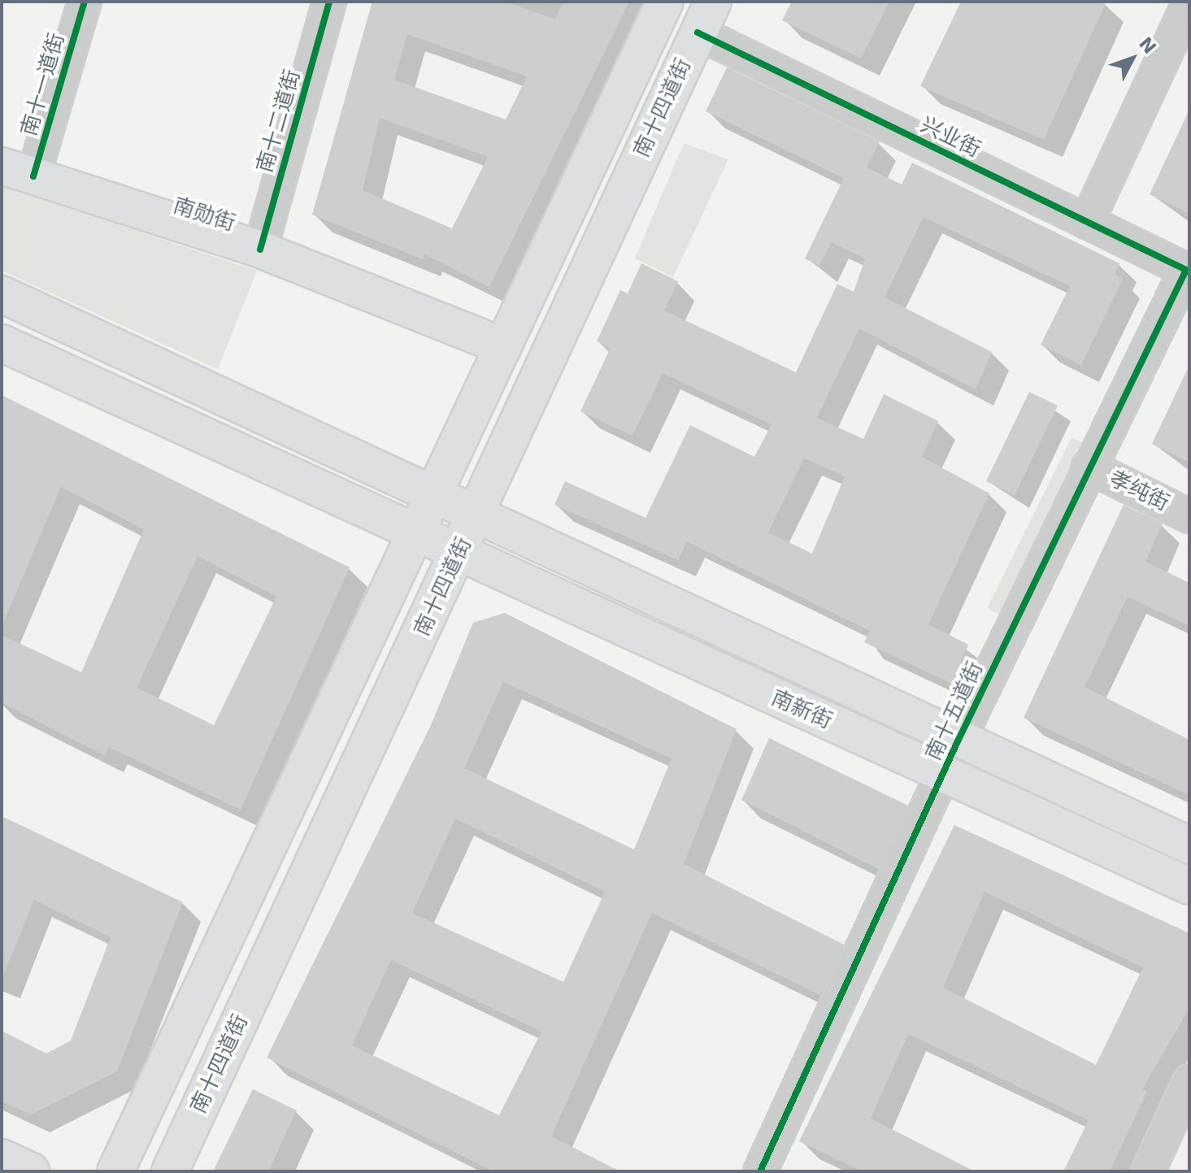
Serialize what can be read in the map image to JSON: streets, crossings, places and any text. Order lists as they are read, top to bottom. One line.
{"streets":{"main road":["南十四道街","南勋街","南新街"],"street":["南十一道街","南十二道街","兴业街","孝纯街","南十五道街"]},"crossings":[["南十一道街","南勋街"],["南十四道街","兴业街"],["南十四道街","南新街"],["南十二道街","南勋街"],["兴业街","南十五道街"],["孝纯街","南十五道街"],["南新街","南十五道街"]],"north":"top right"}
